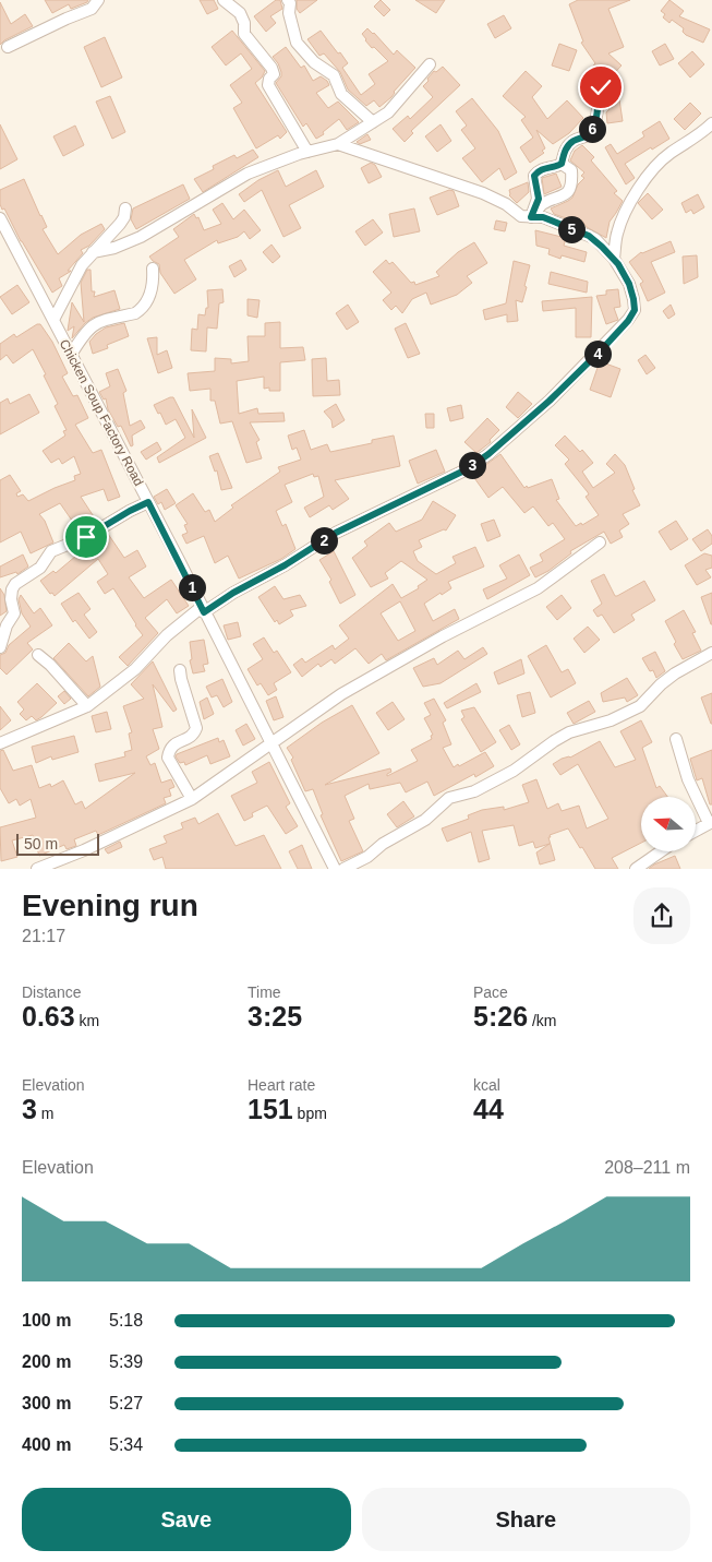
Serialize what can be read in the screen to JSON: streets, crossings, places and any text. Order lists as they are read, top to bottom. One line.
{"streets":{"street":["Chicken Soup Factory Road"]},"scale_bar":"50 m","north":"left","page":{"pins":["6","5","4","3","2","1"],"scale":"50 m","heading":["Evening run","21:17"],"stats":[["Distance","0.63 km"],["Time","3:25"],["Pace","5:26 /km"],["Elevation","3 m"],["Heart rate","151 bpm"],["kcal","44"]],"chart":["Elevation","208–211 m"],"list":[{"name":"100 m","note":"5:18"},{"name":"200 m","note":"5:39"},{"name":"300 m","note":"5:27"},{"name":"400 m","note":"5:34"}],"buttons":["Save","Share"]}}
